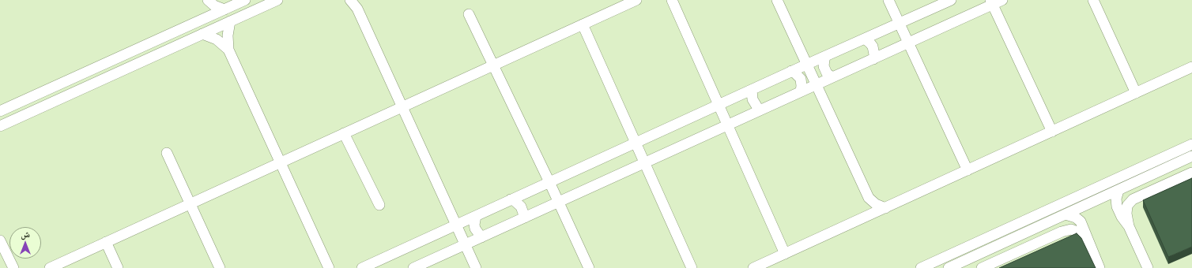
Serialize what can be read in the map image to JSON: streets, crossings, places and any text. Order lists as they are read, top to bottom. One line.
{"north":"top"}
